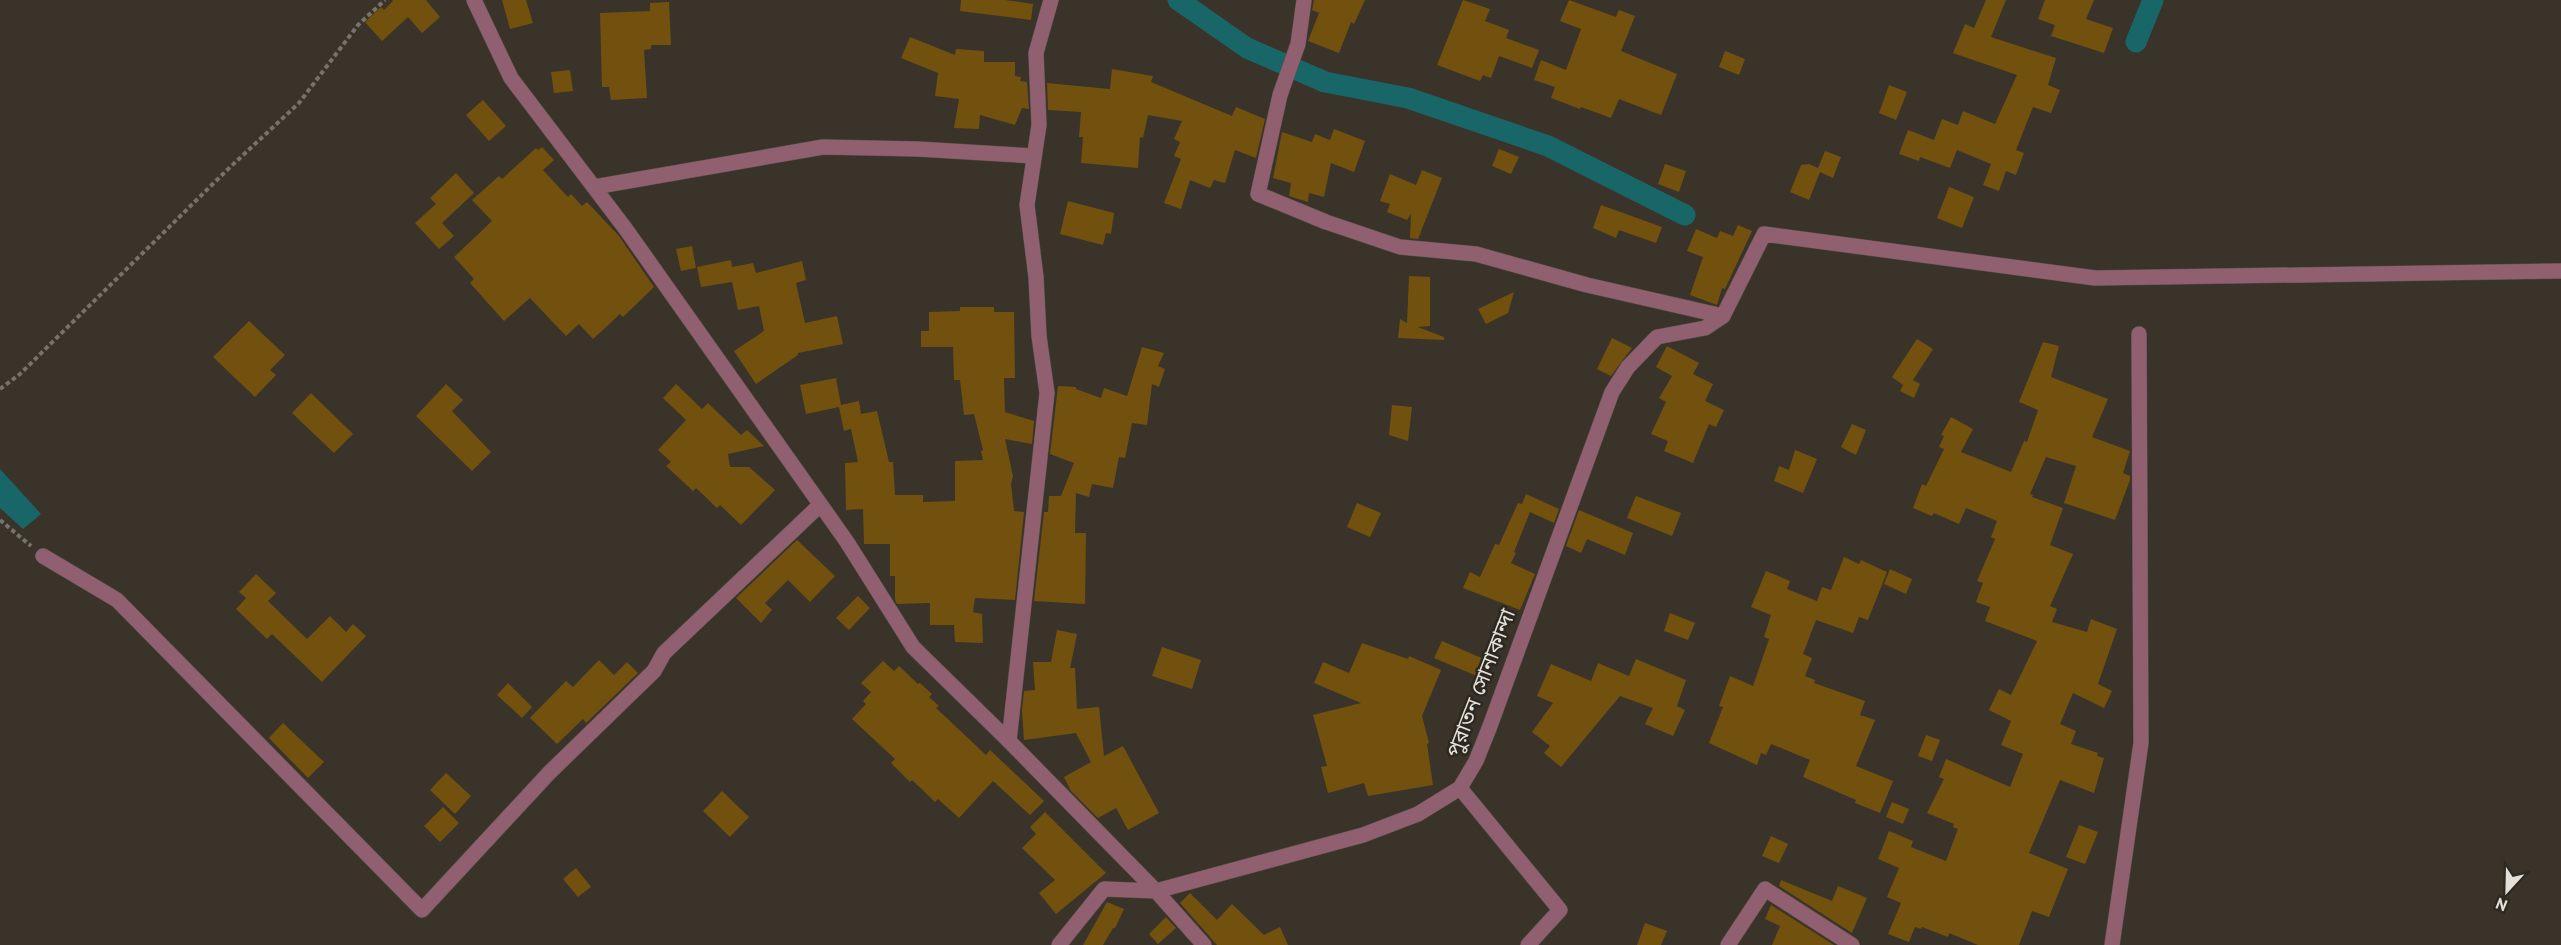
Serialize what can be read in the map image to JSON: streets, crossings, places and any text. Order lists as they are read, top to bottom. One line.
{"streets":{"street":["পুরাতন সোনাকান্দা"]},"north":"bottom"}
